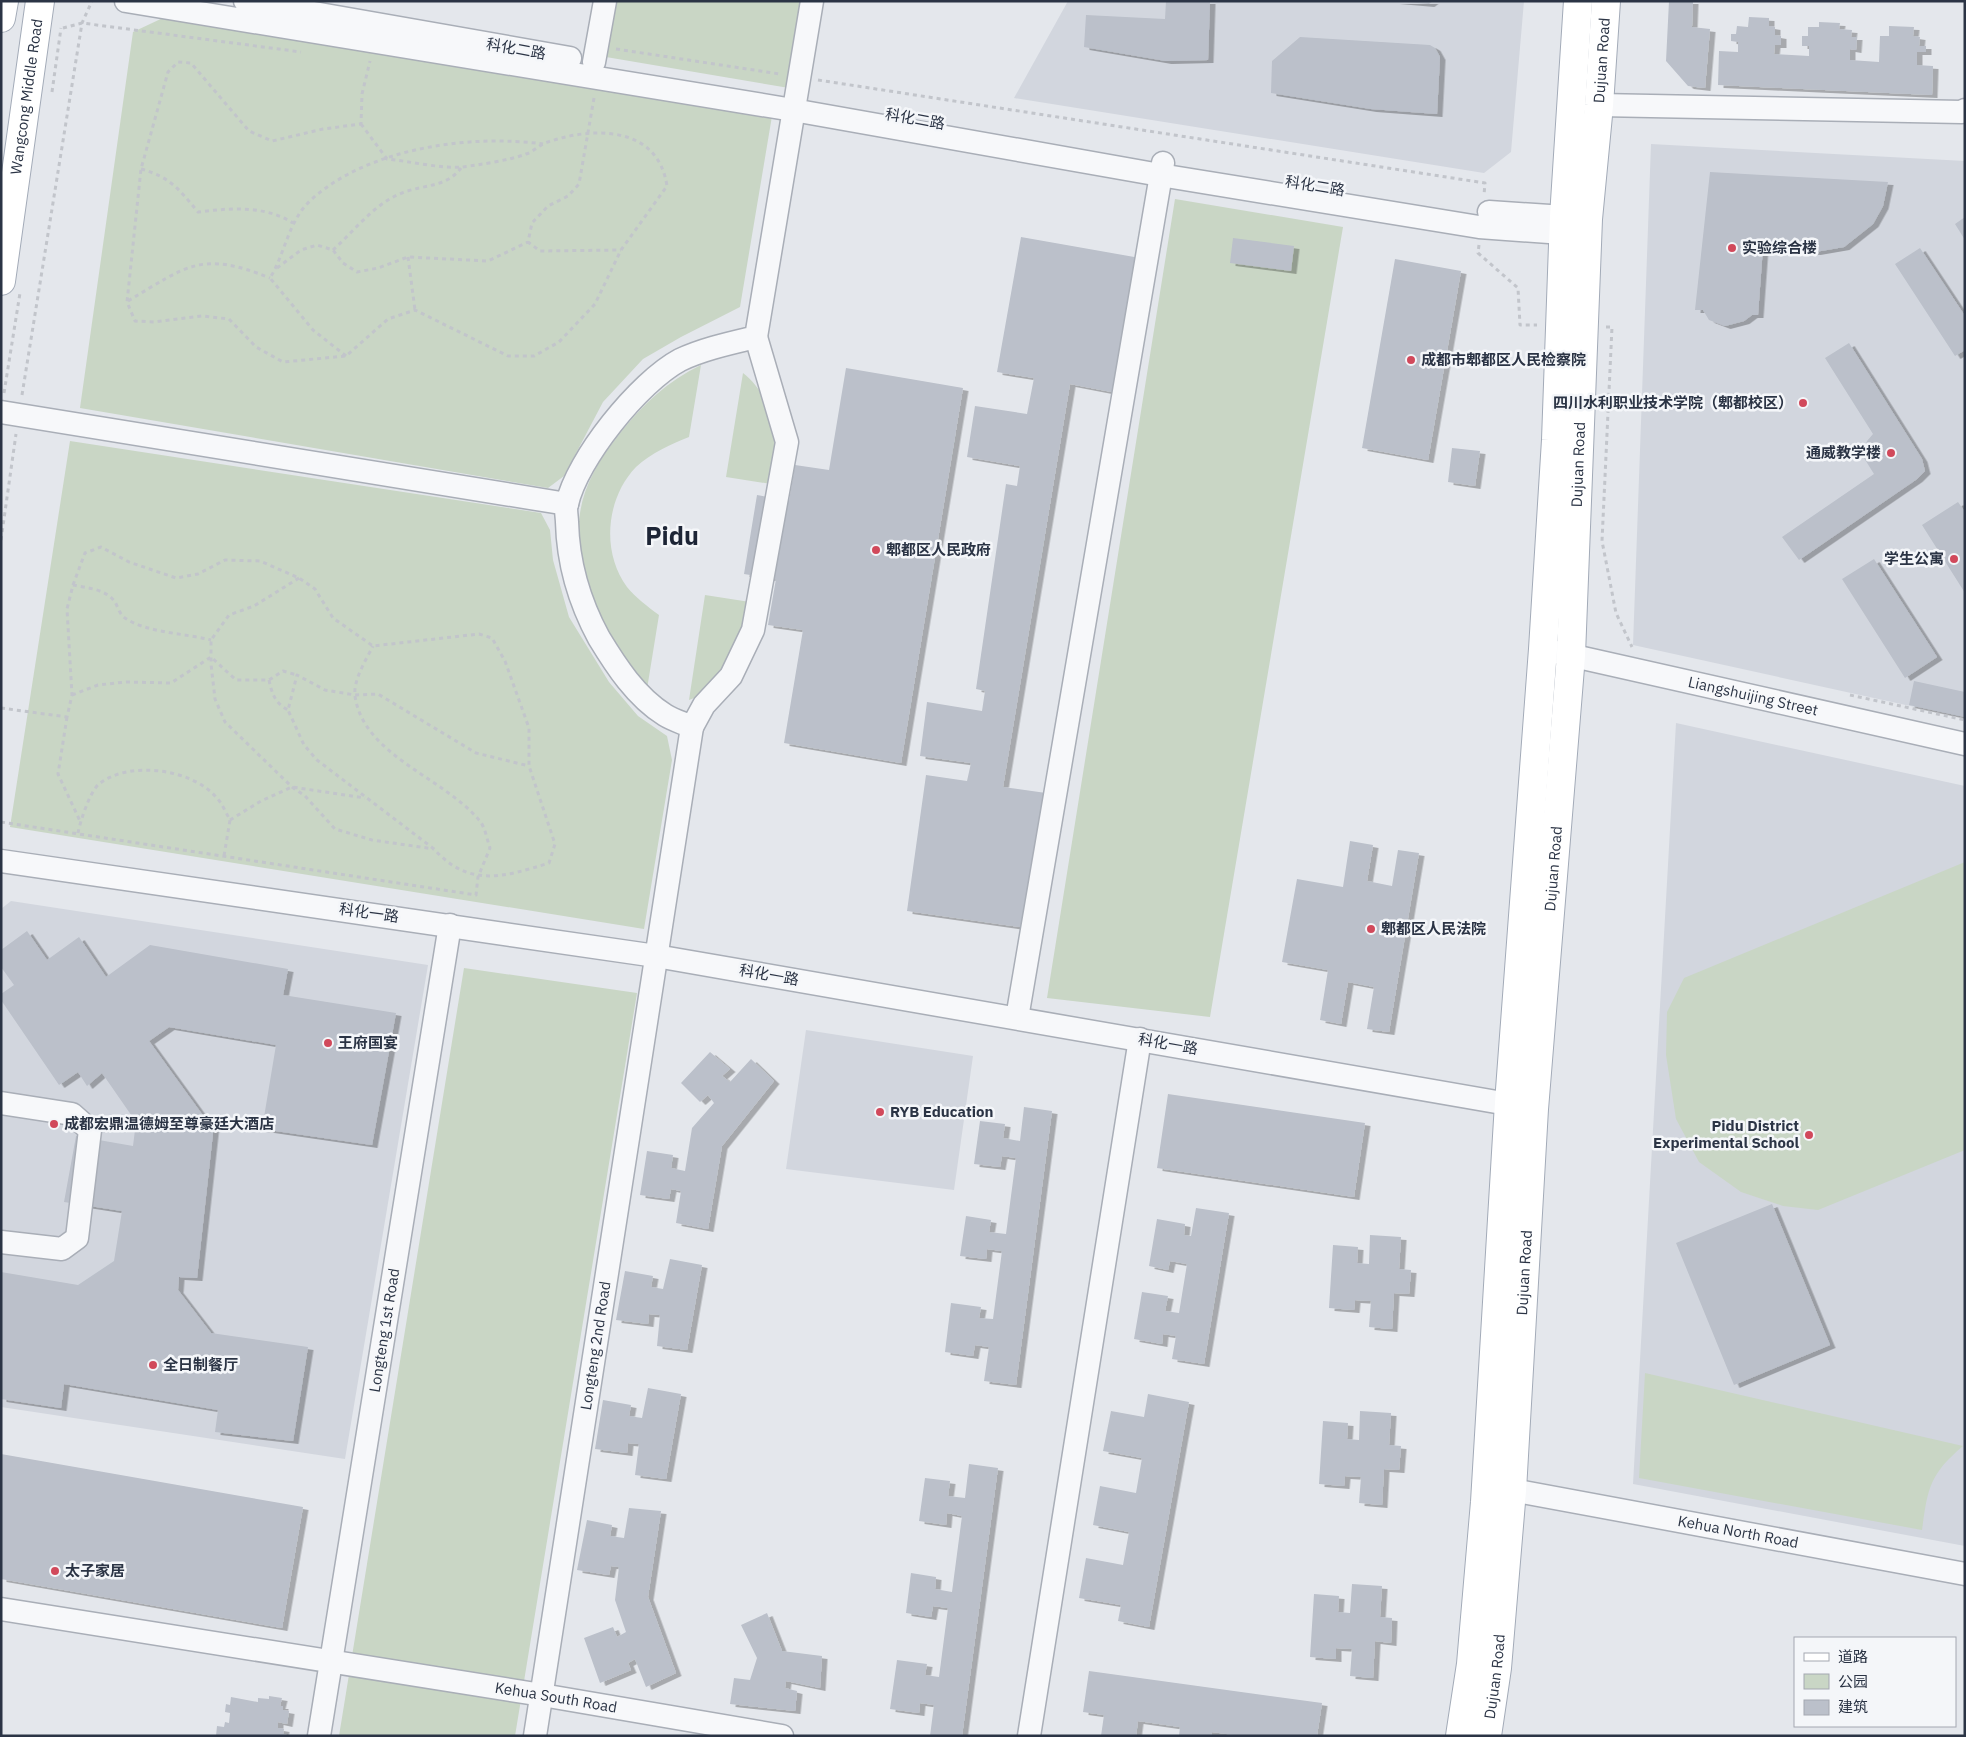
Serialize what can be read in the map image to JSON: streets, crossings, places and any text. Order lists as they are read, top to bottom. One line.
{"streets":{"main road":["Dujuan Road","Wangcong Middle Road"],"street":["科化二路","Liangshuijing Street","科化一路","Longteng 1st Road","Longteng 2nd Road","Kehua North Road","Kehua South Road"]},"crossings":[["科化二路","Dujuan Road"],["Dujuan Road","Liangshuijing Street"],["Dujuan Road","科化一路"],["Dujuan Road","Kehua North Road"],["科化一路","Longteng 1st Road"],["科化一路","Longteng 2nd Road"],["Longteng 1st Road","Kehua South Road"],["Longteng 2nd Road","Kehua South Road"]],"districts":["Pidu"],"places":["实验综合楼","成都市郫都区人民检察院","四川水利职业技术学院（郫都校区）","通威教学楼","郫都区人民政府","学生公寓","郫都区人民法院","王府国宴","RYB Education","成都宏鼎温德姆至尊豪廷大酒店","Pidu District Experimental School","全日制餐厅","太子家居"],"legend":["道路","公园","建筑"]}
